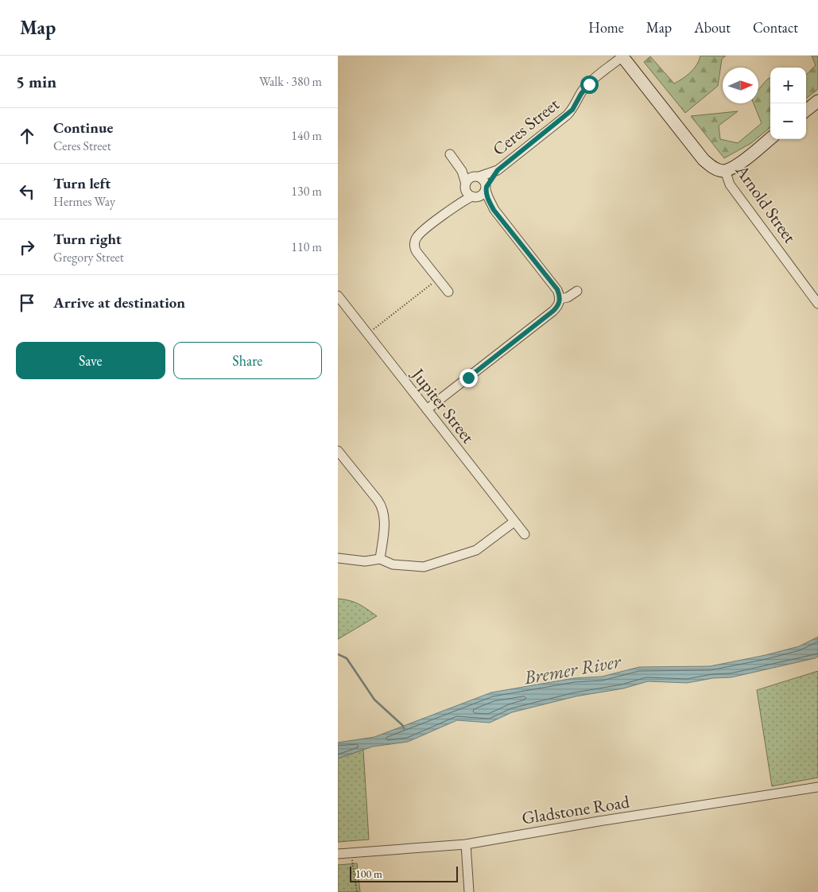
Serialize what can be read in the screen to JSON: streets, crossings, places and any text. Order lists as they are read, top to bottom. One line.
{"streets":{"main road":["Arnold Street"],"street":["Ceres Street","Jupiter Street","Gladstone Road"]},"crossings":[["Ceres Street","Arnold Street"]],"water":["Bremer River"],"scale_bar":"100 m","north":"right","page":{"header":"Map","nav":["Home","Map","About","Contact"],"heading":["5 min","Walk · 380 m"],"map_buttons":["+","−"],"list":[["Continue","Ceres Street","140 m"],["Turn left","Hermes Way","130 m"],["Turn right","Gregory Street","110 m"],"Arrive at destination"],"buttons":["Save","Share"],"scale":"100 m"}}
